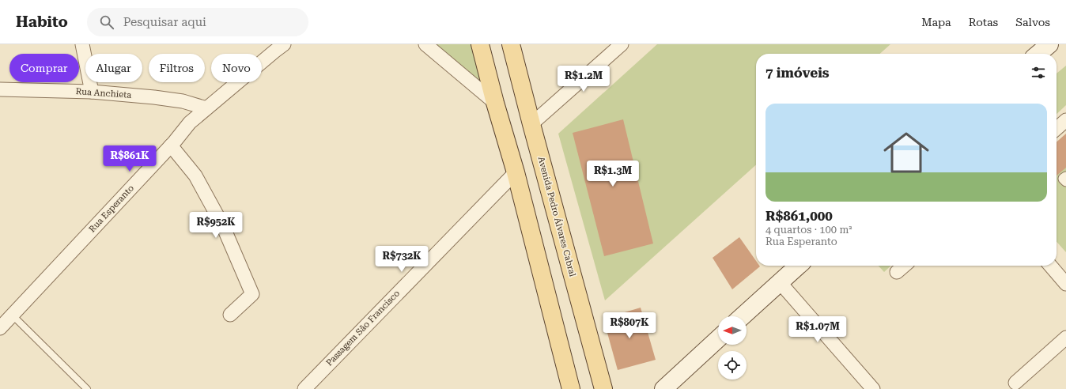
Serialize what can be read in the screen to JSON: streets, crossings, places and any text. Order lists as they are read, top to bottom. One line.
{"streets":{"main road":["Avenida Pedro Álvares Cabral"],"street":["Rua Anchieta","Rua Esperanto","Passagem São Francisco"]},"crossings":[["Rua Anchieta","Rua Esperanto"]],"north":"left","page":{"header":"Habito","search":"Pesquisar aqui","nav":["Mapa","Rotas","Salvos"],"chip":["Comprar","Alugar","Filtros","Novo"],"heading":"7 imóveis","price":["R$1.2M","R$861K","R$1.3M","R$952K","R$732K","R$807K","R$1.07M"],"list":[{"name":"R$861,000","note":"4 quartos · 100 m² · Rua Esperanto"}]}}
